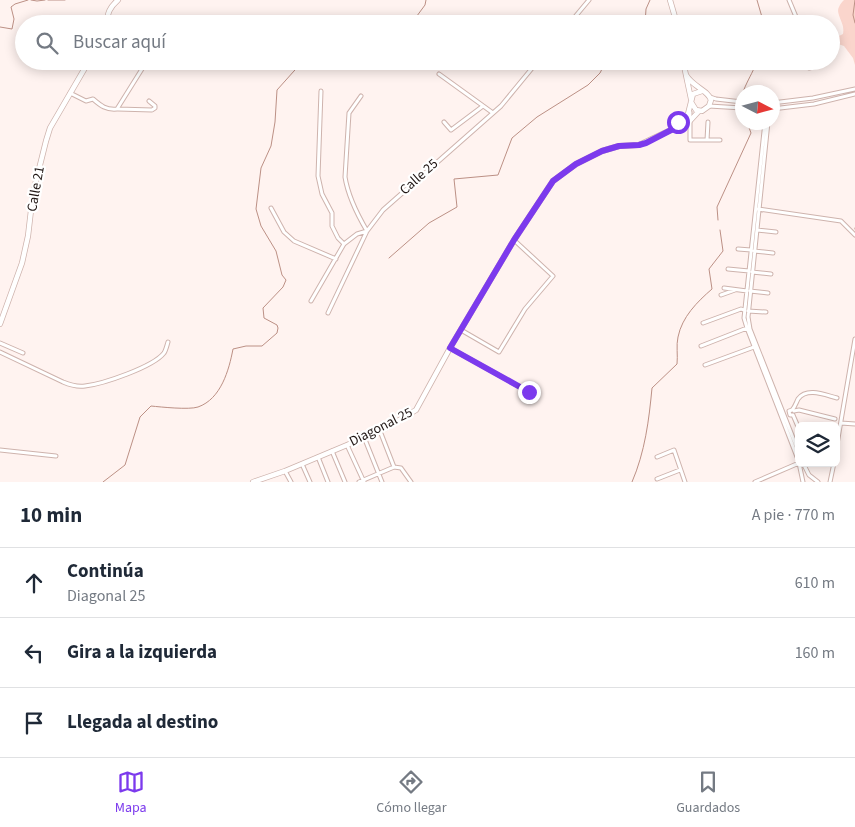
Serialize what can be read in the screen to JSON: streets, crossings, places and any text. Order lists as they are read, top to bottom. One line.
{"streets":{"street":["Calle 25","Calle 21","Diagonal 25"]},"north":"right","page":{"search":"Buscar aquí","heading":["10 min","A pie · 770 m"],"list":[["Continúa","Diagonal 25","610 m"],["Gira a la izquierda","160 m"],"Llegada al destino"],"nav":["Mapa","Cómo llegar","Guardados"]}}
